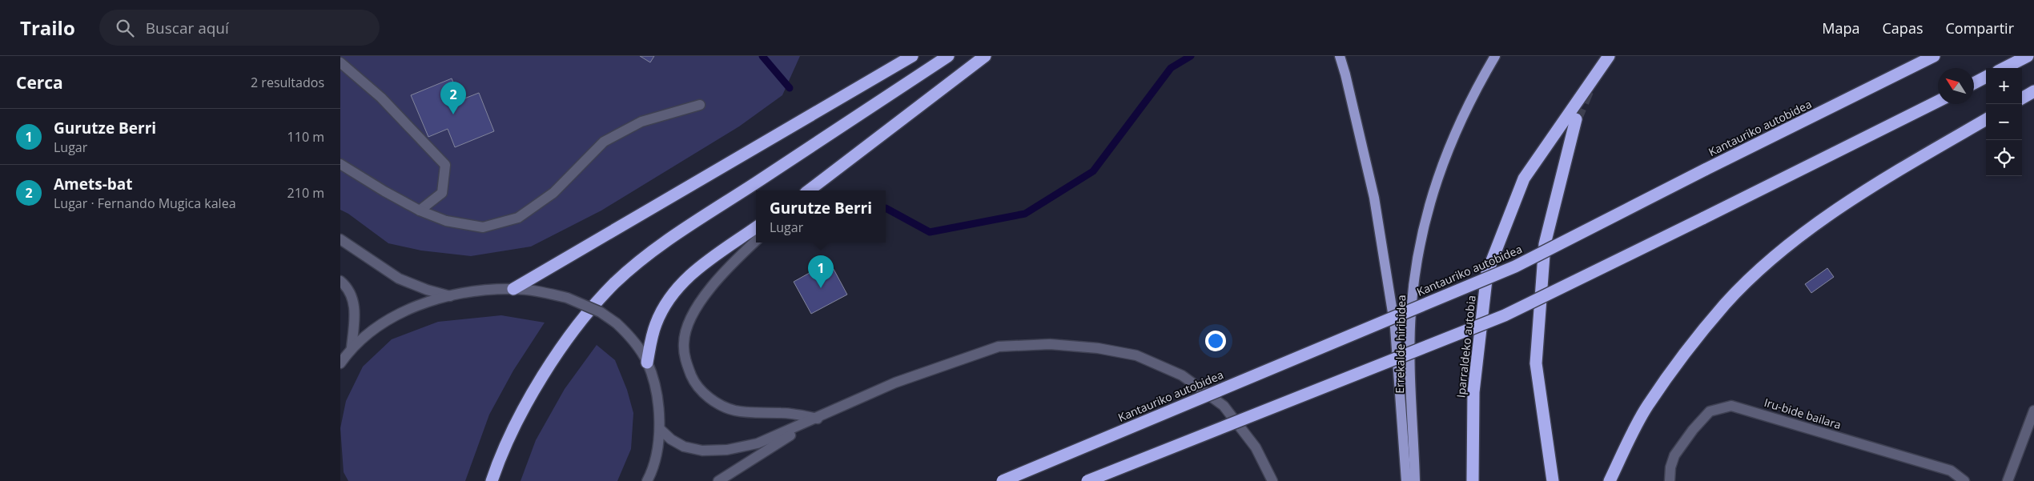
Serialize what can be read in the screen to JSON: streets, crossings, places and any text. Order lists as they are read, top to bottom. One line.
{"streets":{"highway":["Kantauriko autobidea","Iparraldeko autobia"],"main road":["Errekalde hiribidea"],"street":["Iru-bide bailara"]},"north":"top left","page":{"header":"Trailo","search":"Buscar aquí","nav":["Mapa","Capas","Compartir"],"heading":["Cerca","2 resultados"],"map_buttons":["+","−"],"pins":["2","1"],"list":[{"mark":"1","name":"Gurutze Berri","note":"Lugar","value":"110 m"},{"mark":"2","name":"Amets-bat","note":"Lugar · Fernando Mugica kalea","value":"210 m"}],"popup":["Gurutze Berri","Lugar"]}}
